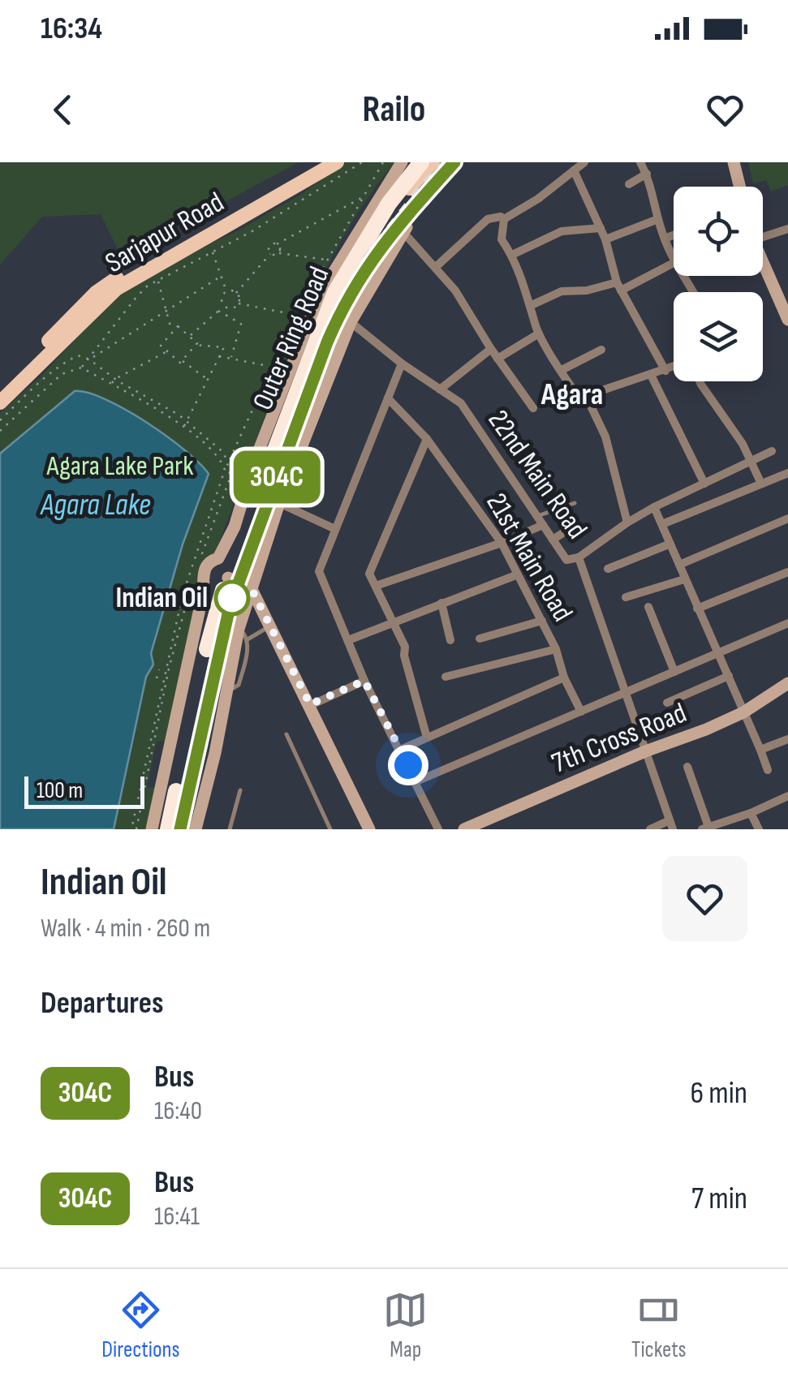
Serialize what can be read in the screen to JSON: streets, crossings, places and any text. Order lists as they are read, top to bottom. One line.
{"streets":{"highway":["Outer Ring Road"],"main road":["Sarjapur Road"],"street":["22nd Main Road","21st Main Road","7th Cross Road"]},"crossings":[["22nd Main Road","7th Cross Road"]],"districts":["Agara"],"water":["Agara Lake"],"parks":["Agara Lake Park"],"places":["Indian Oil"],"lines":["bus line 304C"],"scale_bar":"100 m","page":{"status":"16:34","header":"Railo","on_map":"304C","scale":"100 m","heading":[["Indian Oil","Walk · 4 min · 260 m"],"Departures"],"list":[{"mark":"304C","name":"Bus","note":"16:40","value":"6 min"},{"mark":"304C","name":"Bus","note":"16:41","value":"7 min"}],"tabs":["Directions","Map","Tickets"]}}
